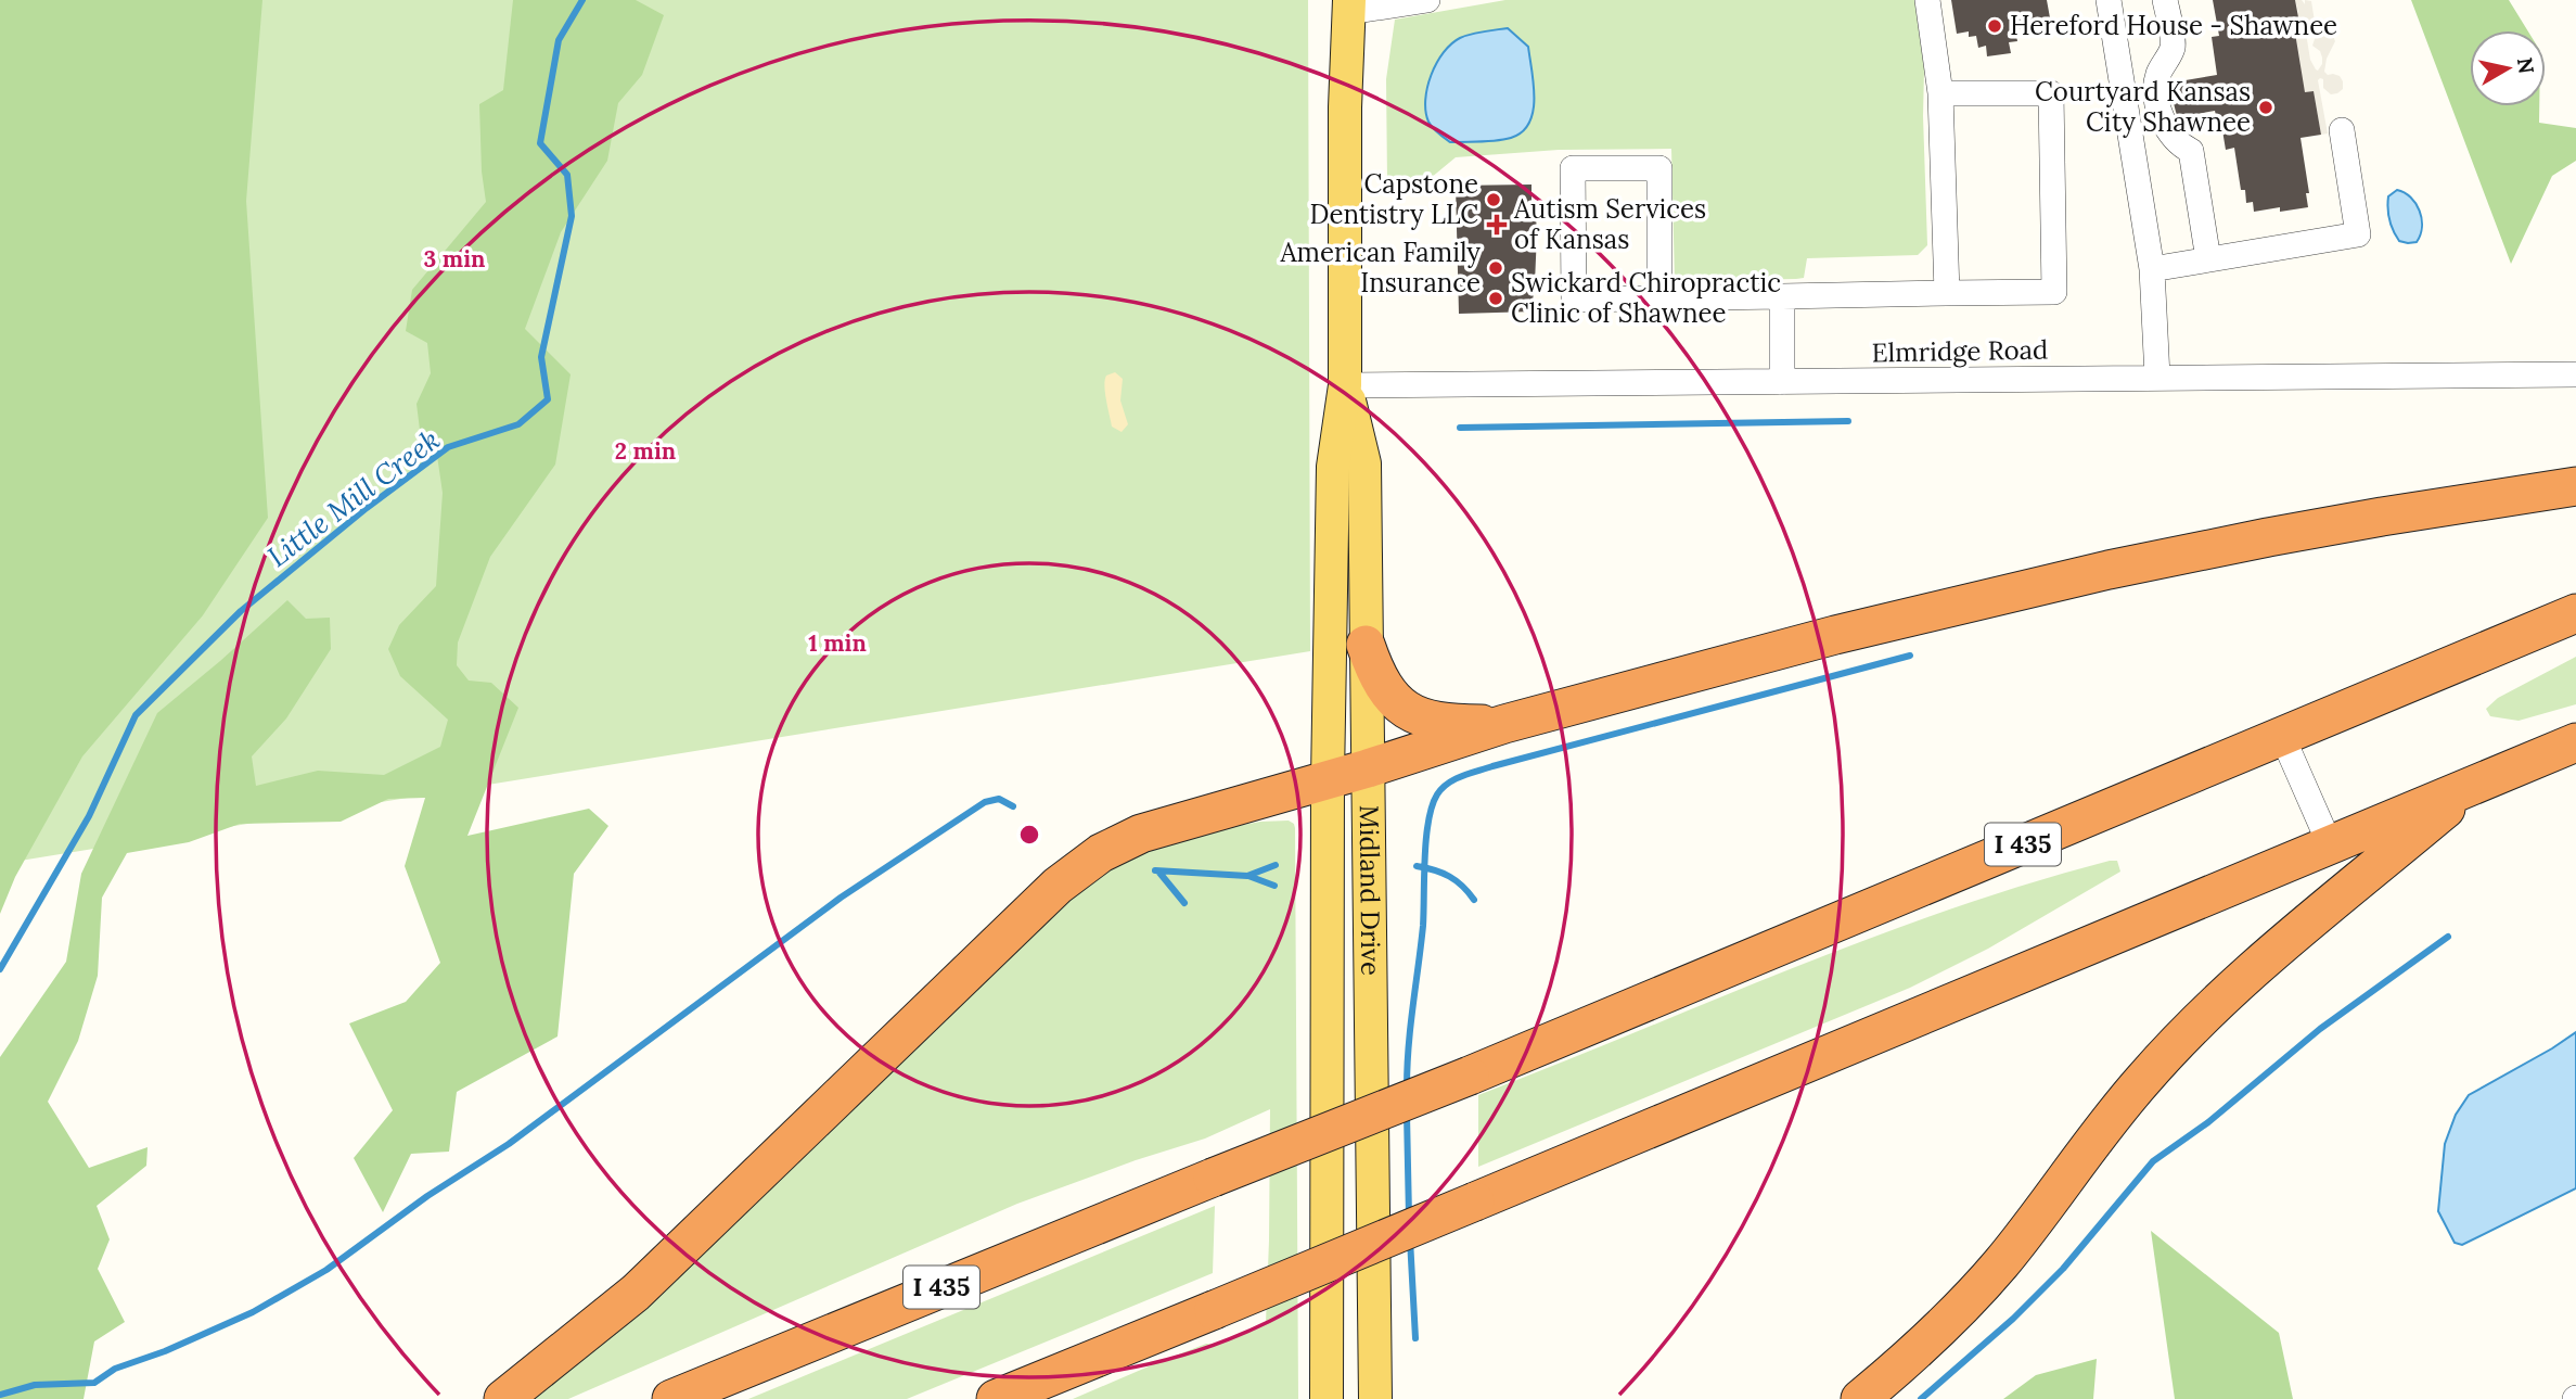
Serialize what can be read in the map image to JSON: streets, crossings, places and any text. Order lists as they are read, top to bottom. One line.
{"streets":{"highway":["I 435"],"main road":["Midland Drive"],"street":["Elmridge Road"]},"crossings":[["Elmridge Road","Midland Drive"]],"water":["Little Mill Creek"],"places":{"other":["Hereford House - Shawnee","Courtyard Kansas City Shawnee","Capstone Dentistry LLC","American Family Insurance","Swickard Chiropractic Clinic of Shawnee"],"health":["Autism Services of Kansas"]},"north":"right","rings":["3 min","2 min","1 min"]}
